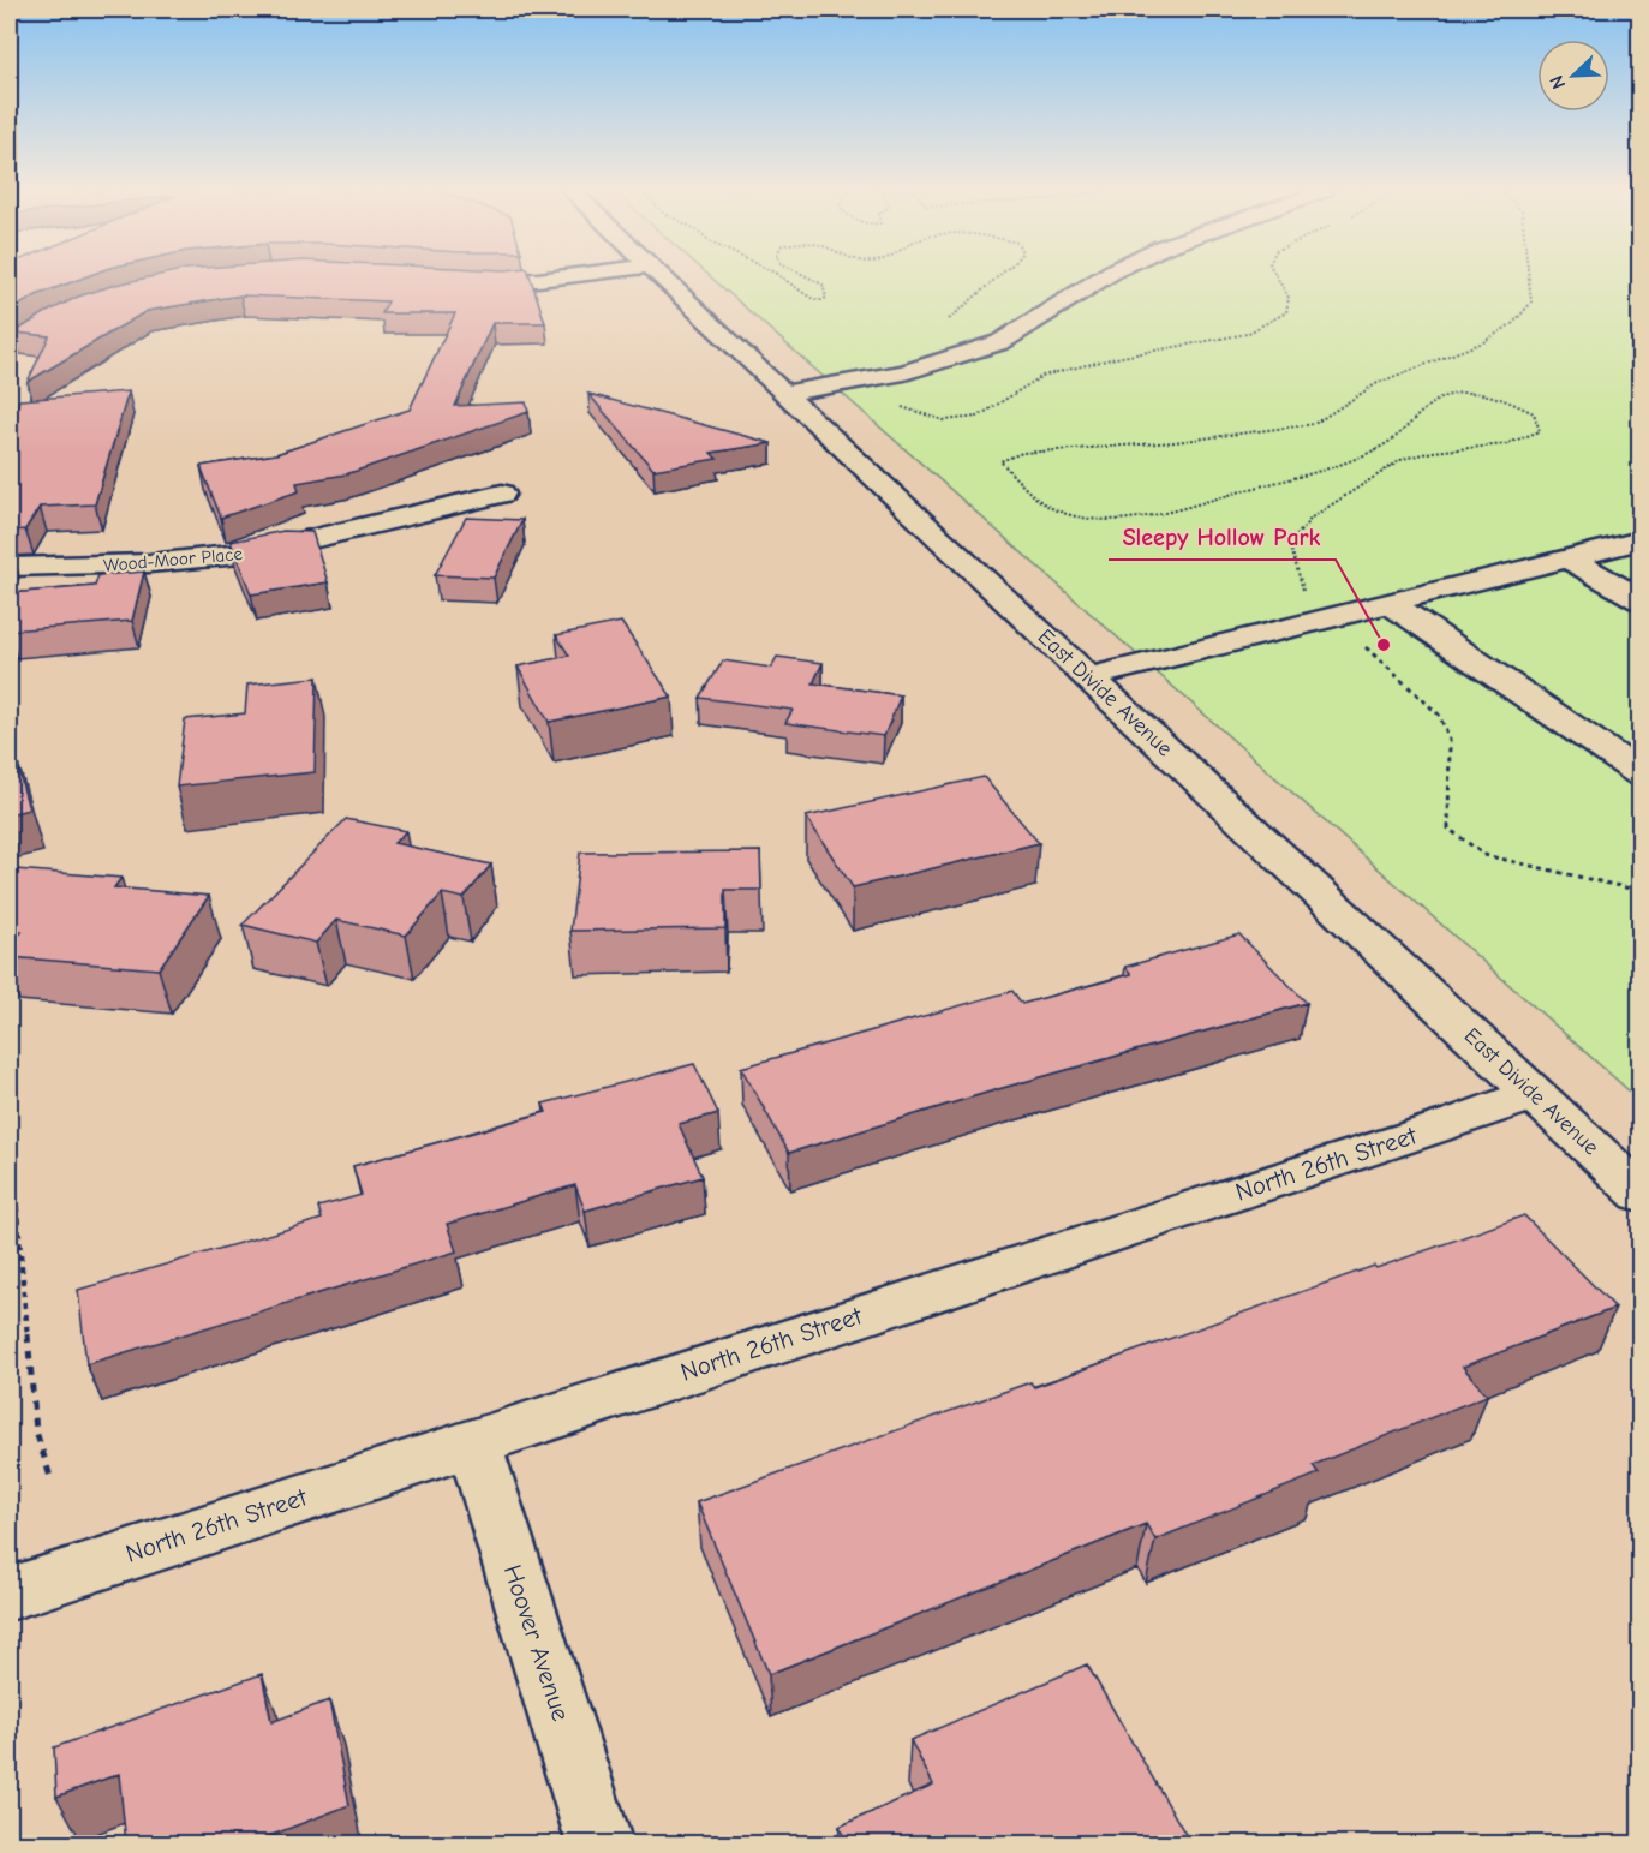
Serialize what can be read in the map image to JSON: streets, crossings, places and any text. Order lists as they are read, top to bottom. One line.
{"streets":{"street":["Wood-Moor Place","East Divide Avenue","North 26th Street","Hoover Avenue"]},"crossings":[["East Divide Avenue","North 26th Street"],["North 26th Street","Hoover Avenue"]],"places":["Sleepy Hollow Park"],"north":"bottom left"}
